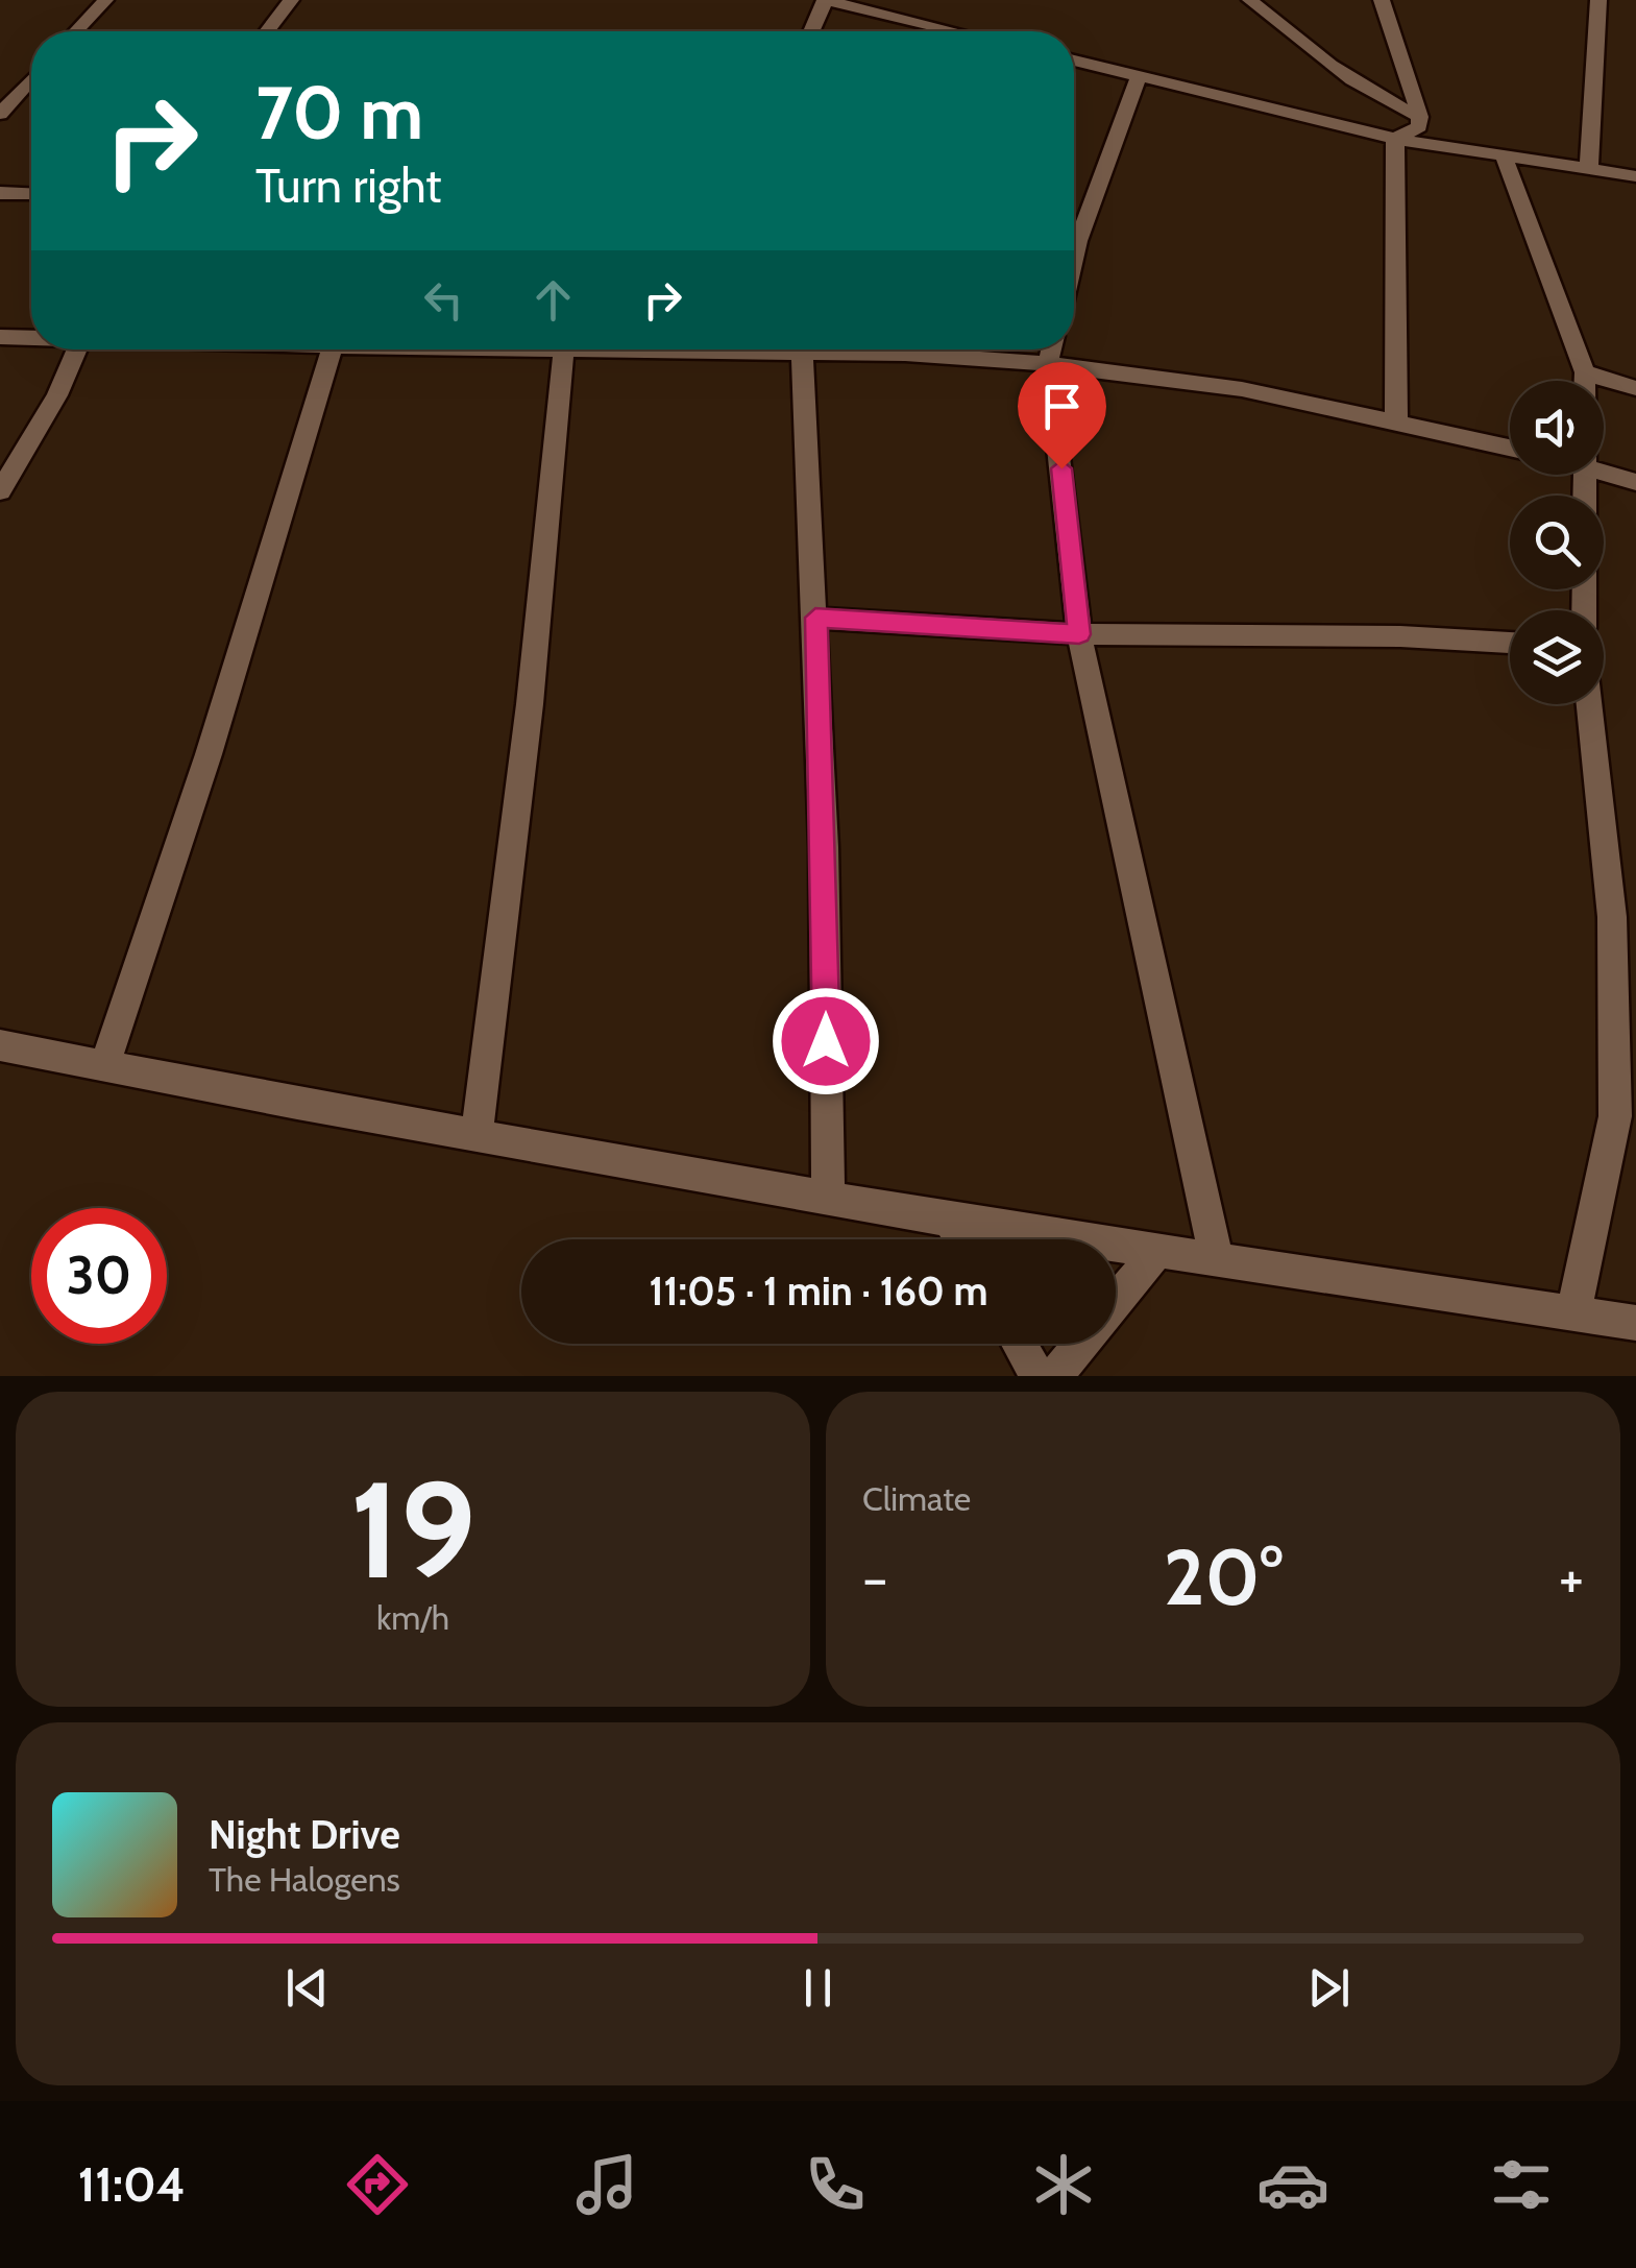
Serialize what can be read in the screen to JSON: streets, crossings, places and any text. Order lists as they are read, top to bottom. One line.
{"page":{"turn":["70 m","Turn right"],"limit":"30","trip":"11:05 · 1 min · 160 m","tile":[["19","km/h"],"Climate"],"heat":["−","20°","+"],"song":["Night Drive","The Halogens"],"tabs":"11:04"}}
